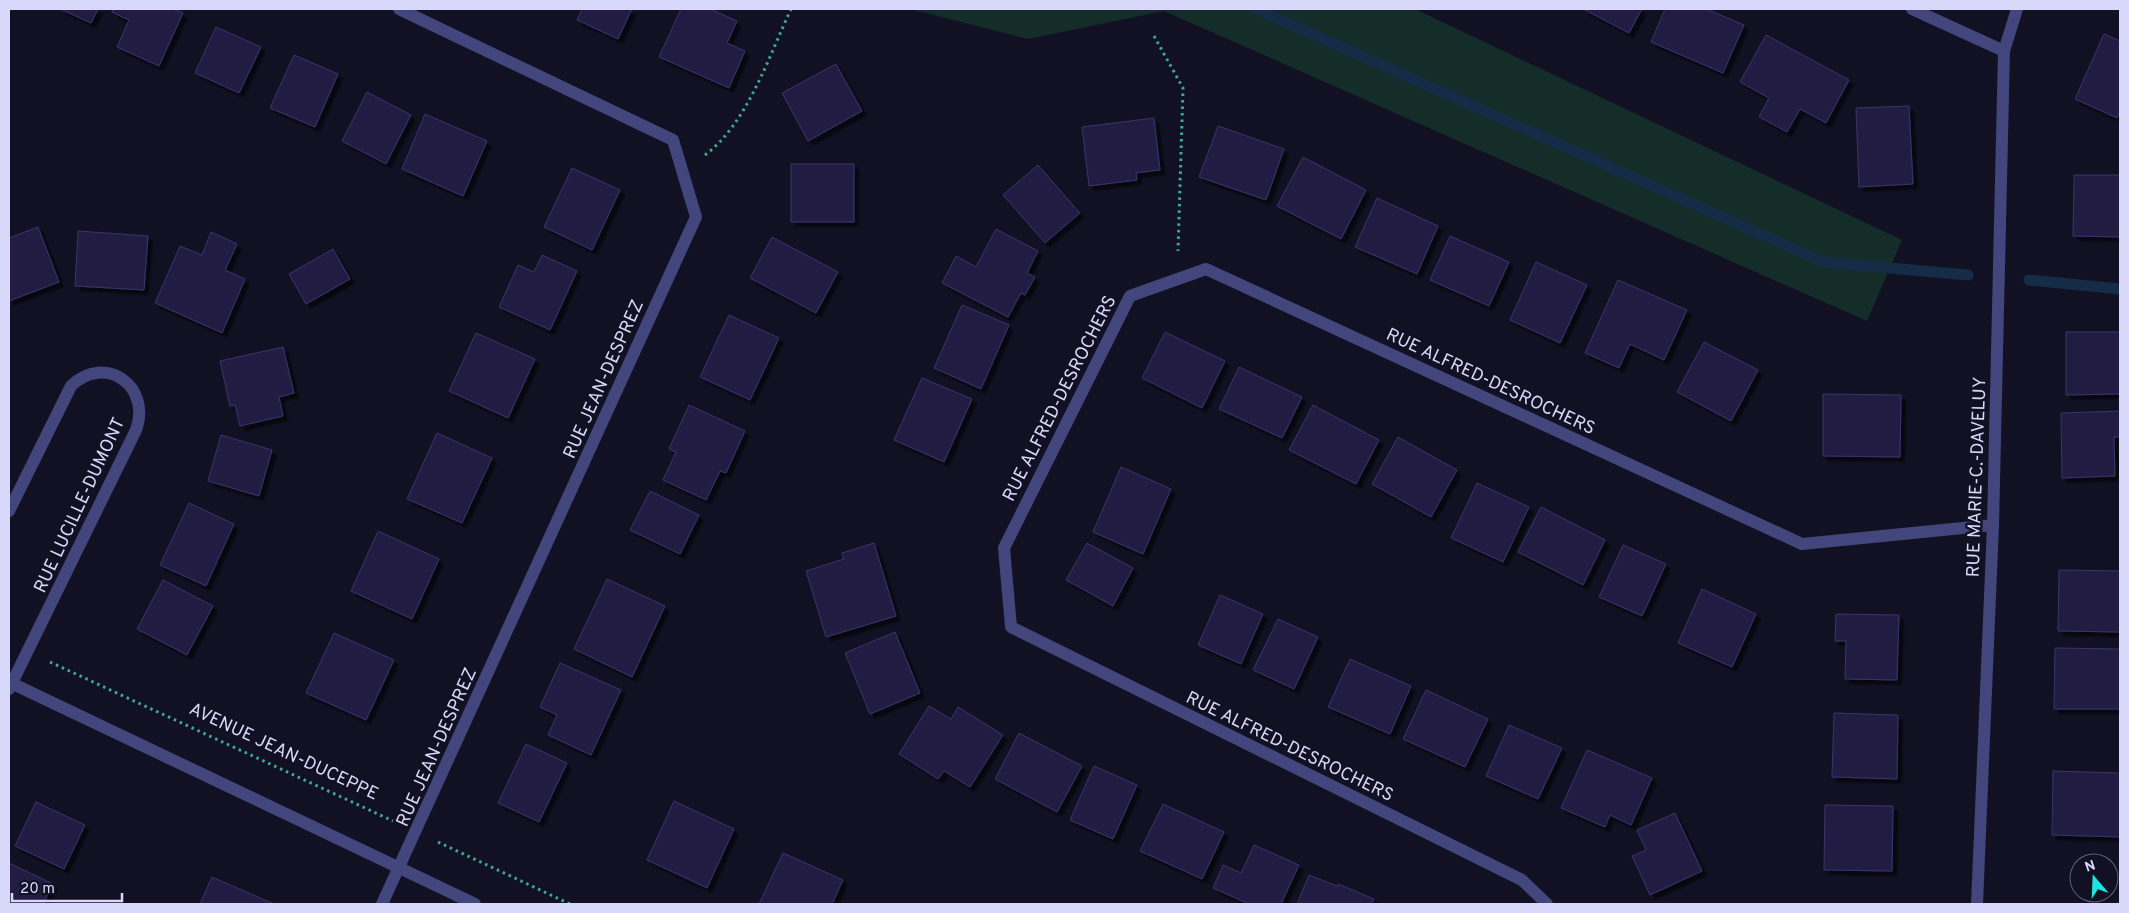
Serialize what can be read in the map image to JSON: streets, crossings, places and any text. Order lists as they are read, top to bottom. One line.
{"streets":{"street":["RUE JEAN-DESPREZ","RUE ALFRED-DESROCHERS","RUE MARIE-C.-DAVELUY","RUE LUCILLE-DUMONT"],"path":["AVENUE JEAN-DUCEPPE"]},"crossings":[["RUE JEAN-DESPREZ","AVENUE JEAN-DUCEPPE"],["RUE ALFRED-DESROCHERS","RUE MARIE-C.-DAVELUY"],["RUE LUCILLE-DUMONT","AVENUE JEAN-DUCEPPE"]],"scale_bar":"20 m","north":"top"}
